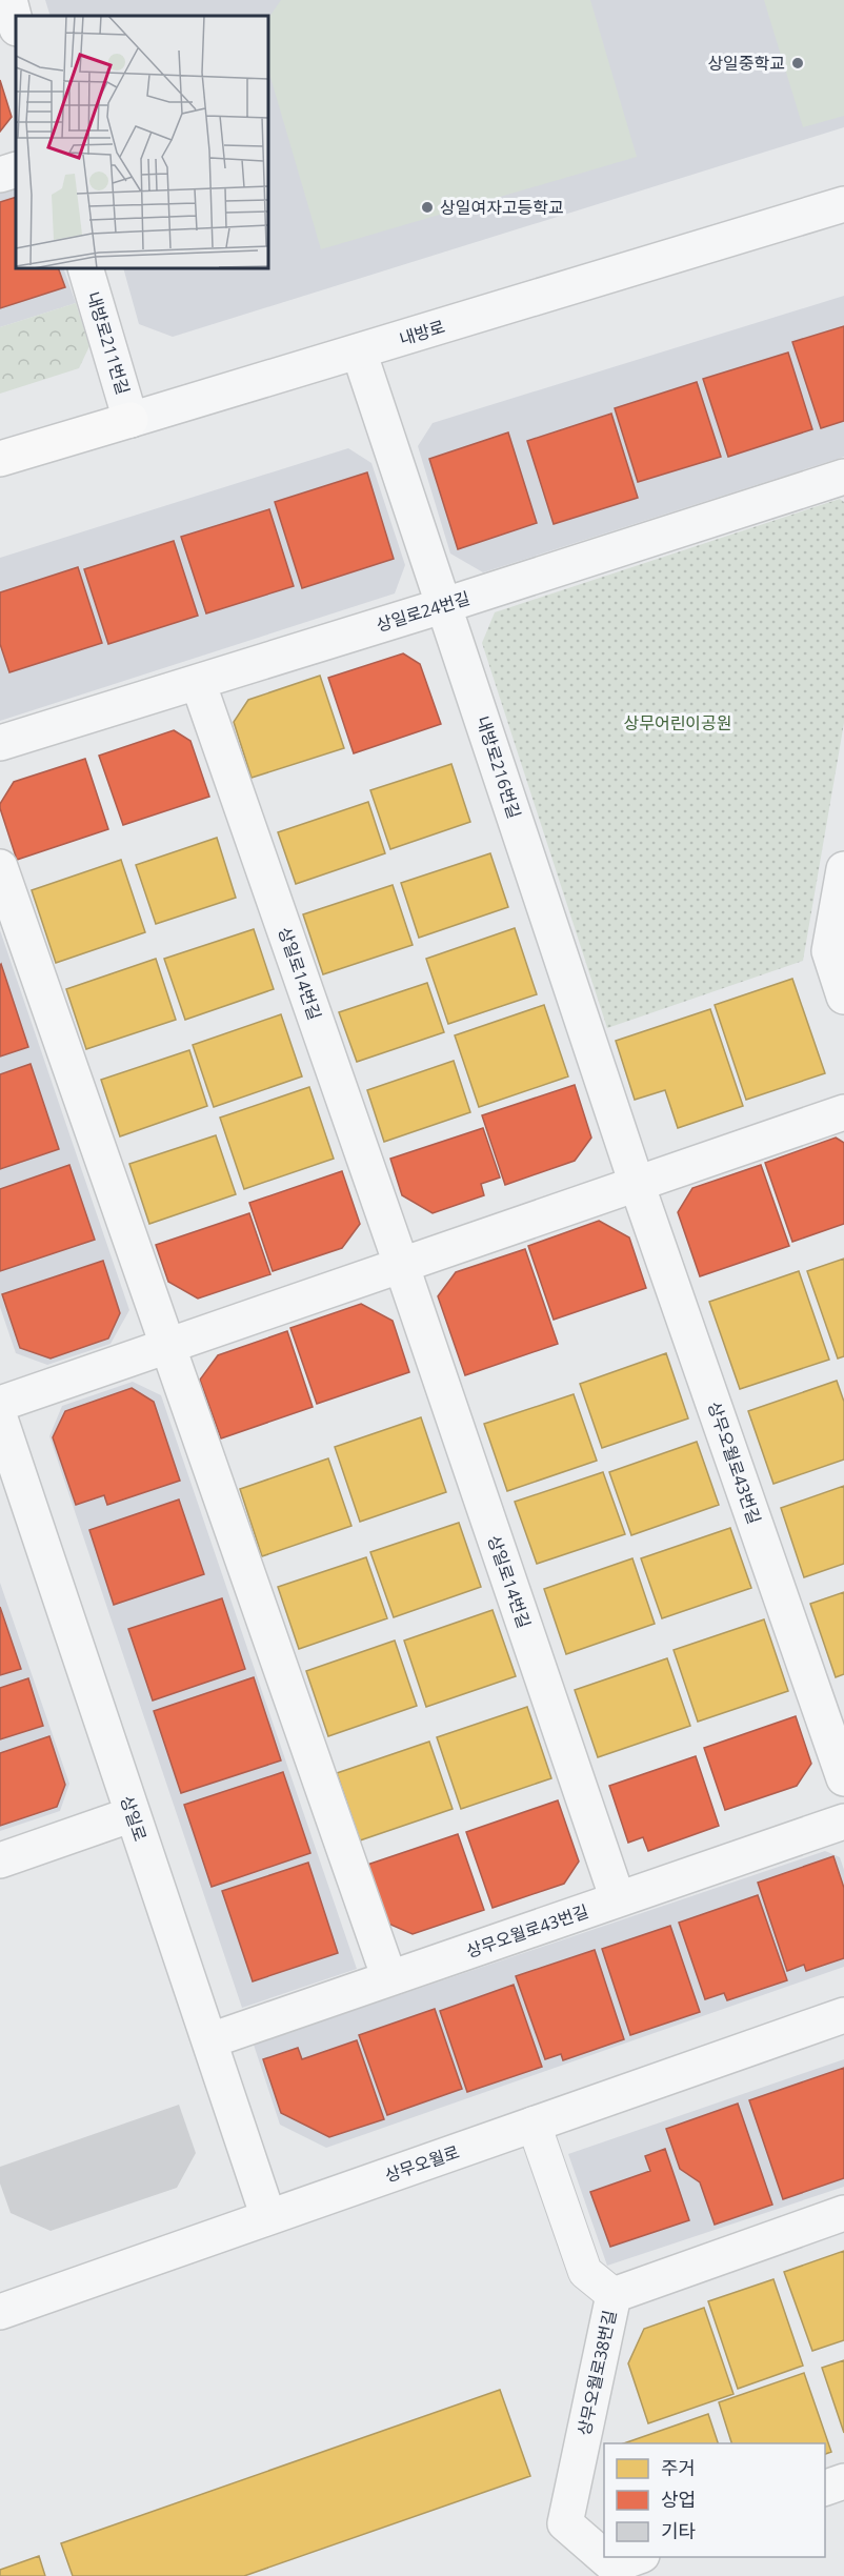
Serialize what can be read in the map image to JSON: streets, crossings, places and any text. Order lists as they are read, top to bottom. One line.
{"streets":{"main road":["내방로"],"street":["내방로211번길","상일로24번길","내방로216번길","상일로14번길","상무오월로43번길","상일로","상무오월로","상무오월로38번길"]},"crossings":[["내방로","내방로211번길"],["내방로","내방로216번길"],["상일로24번길","내방로216번길"],["상일로24번길","상일로14번길"],["내방로216번길","상무오월로43번길"],["상일로14번길","상무오월로43번길"],["상무오월로43번길","상일로"],["상일로","상무오월로"]],"parks":["상무어린이공원"],"places":["상일중학교","상일여자고등학교"],"legend":["주거","상업","기타"]}
